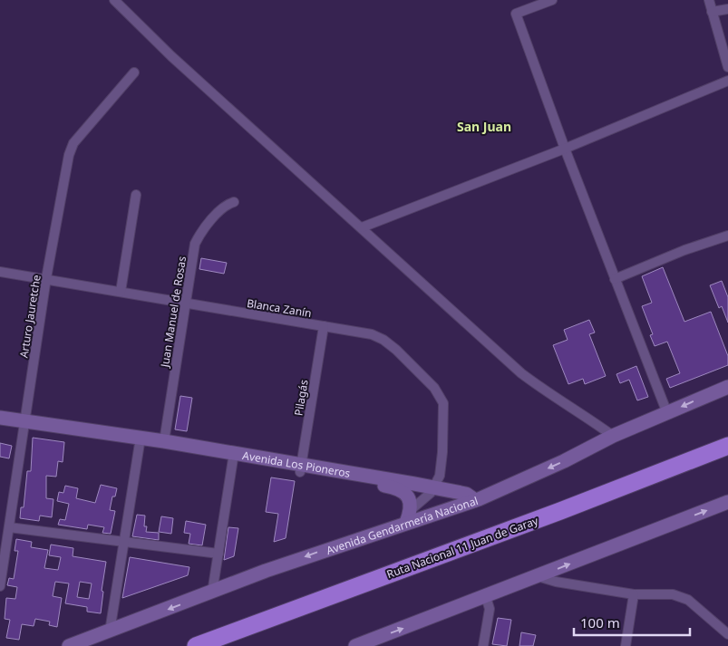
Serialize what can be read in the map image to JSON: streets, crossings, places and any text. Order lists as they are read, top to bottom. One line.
{"streets":{"highway":["Ruta Nacional 11 Juan de Garay"],"main road":["Avenida Los Pioneros","Avenida Gendarmería Nacional"],"street":["Blanca Zanín","Juan Manuel de Rosas","Arturo Jauretche","Pilagás"]},"crossings":[["Blanca Zanín","Juan Manuel de Rosas"],["Blanca Zanín","Arturo Jauretche"],["Blanca Zanín","Pilagás"],["Blanca Zanín","Avenida Los Pioneros"],["Juan Manuel de Rosas","Avenida Los Pioneros"],["Arturo Jauretche","Avenida Los Pioneros"],["Pilagás","Avenida Los Pioneros"],["Avenida Los Pioneros","Avenida Gendarmería Nacional"]],"districts":["San Juan"],"scale_bar":"100 m"}
